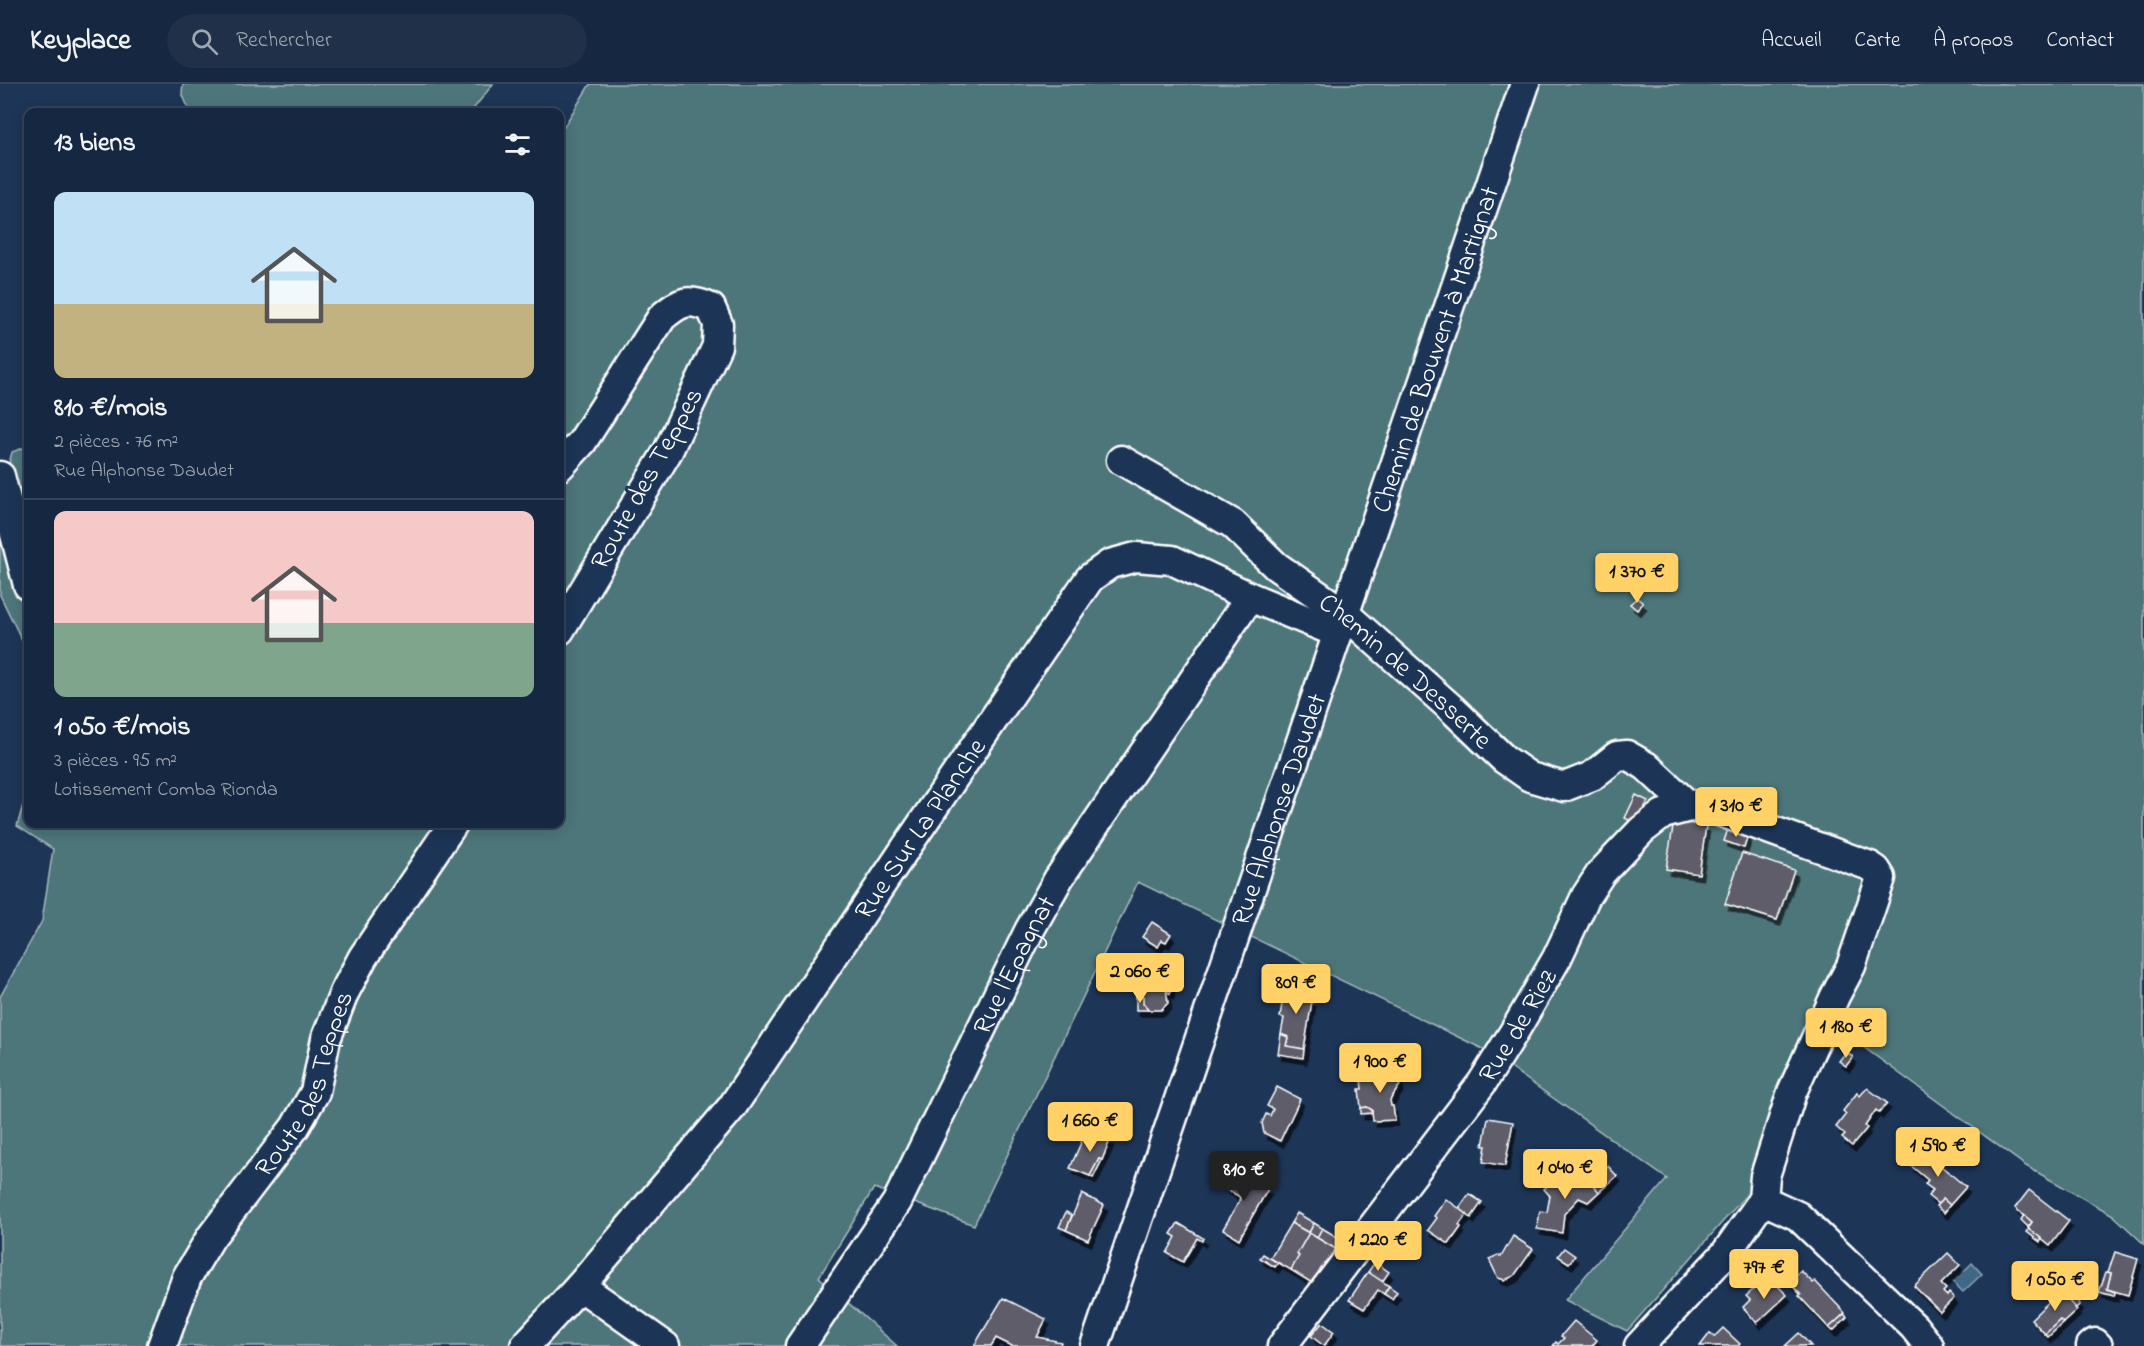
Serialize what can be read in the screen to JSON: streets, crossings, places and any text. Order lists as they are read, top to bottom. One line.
{"streets":{"street":["Chemin de Bouvent à Martignat","Route des Teppes","Chemin de Desserte","Rue Alphonse Daudet","Rue Sur La Planche","Rue l'Epagnat","Rue de Riez"]},"crossings":[["Chemin de Bouvent à Martignat","Chemin de Desserte"],["Chemin de Bouvent à Martignat","Rue Alphonse Daudet"],["Chemin de Bouvent à Martignat","Rue Sur La Planche"],["Chemin de Desserte","Rue Alphonse Daudet"],["Chemin de Desserte","Rue Sur La Planche"],["Chemin de Desserte","Rue de Riez"],["Rue Alphonse Daudet","Rue Sur La Planche"],["Rue Sur La Planche","Rue l'Epagnat"]],"page":{"header":"Keyplace","search":"Rechercher","nav":["Accueil","Carte","À propos","Contact"],"heading":"13 biens","list":[{"name":"810 €/mois","note":"2 pièces · 76 m² · Rue Alphonse Daudet"},{"name":"1 050 €/mois","note":"3 pièces · 95 m² · Lotissement Comba Rionda"}],"price":["1 370 €","1 310 €","2 060 €","809 €","1 180 €","1 900 €","1 660 €","1 590 €","1 040 €","810 €","1 220 €","797 €","1 050 €"]}}
